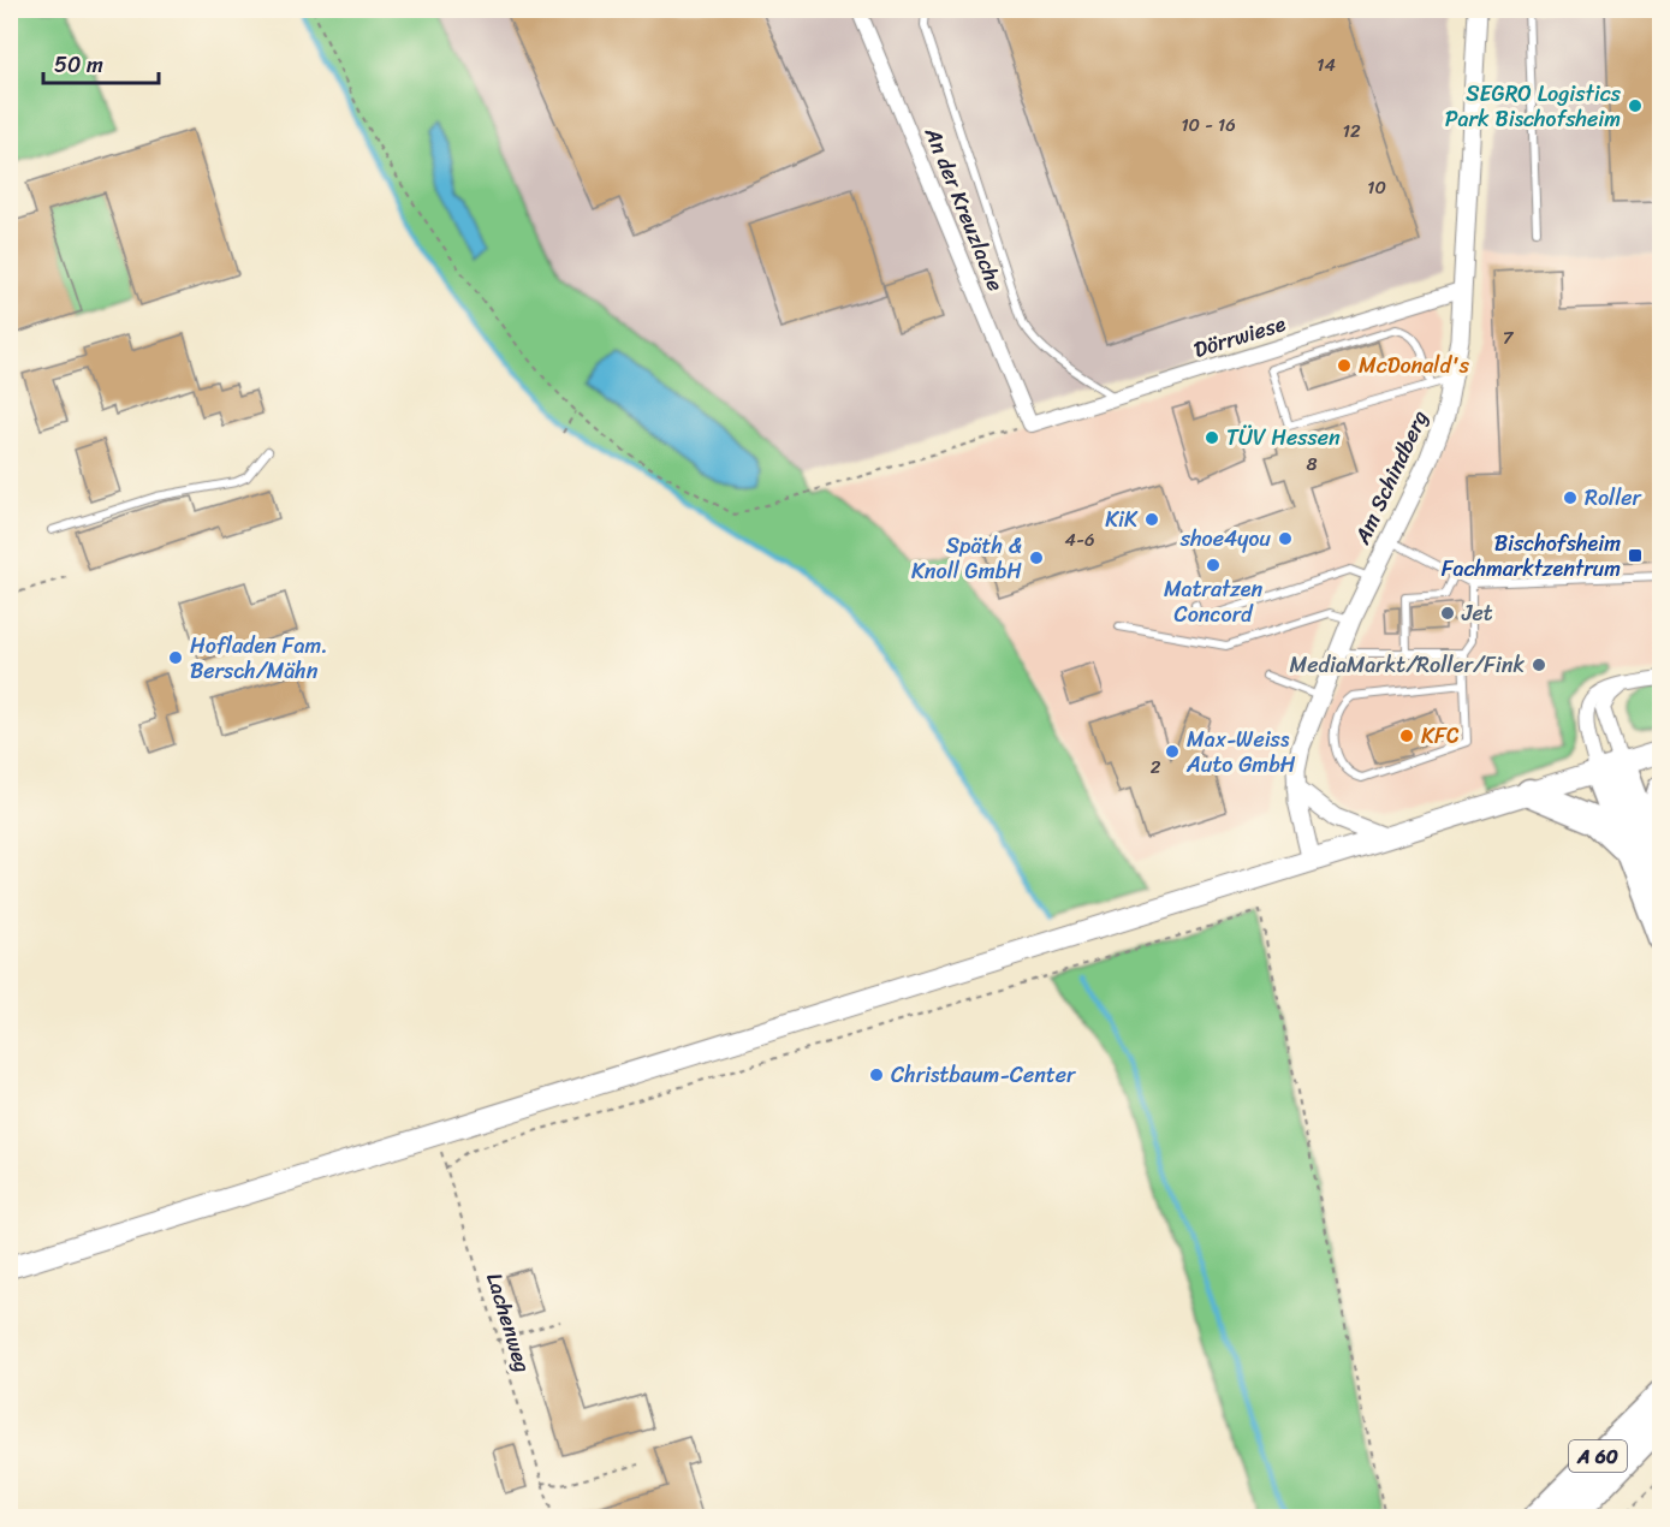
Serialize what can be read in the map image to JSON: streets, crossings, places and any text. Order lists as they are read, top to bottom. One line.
{"streets":{"highway":["A 60"],"street":["An der Kreuzlache","Dörrwiese","Am Schindberg"],"path":["Lachenweg"]},"crossings":[["An der Kreuzlache","Dörrwiese"],["Dörrwiese","Am Schindberg"]],"places":{"other":["SEGRO Logistics Park Bischofsheim","McDonald's","TÜV Hessen","Roller","KiK","shoe4you","Späth & Knoll GmbH","Matratzen Concord","Jet","Hofladen Fam. Bersch/Mähn","MediaMarkt/Roller/Fink","KFC","Max-Weiss Auto GmbH","Christbaum-Center"],"transit":["Bischofsheim Fachmarktzentrum"]},"house_numbers":["14","10 - 16","12","10","7","8","4-6","2"],"scale_bar":"50 m"}
